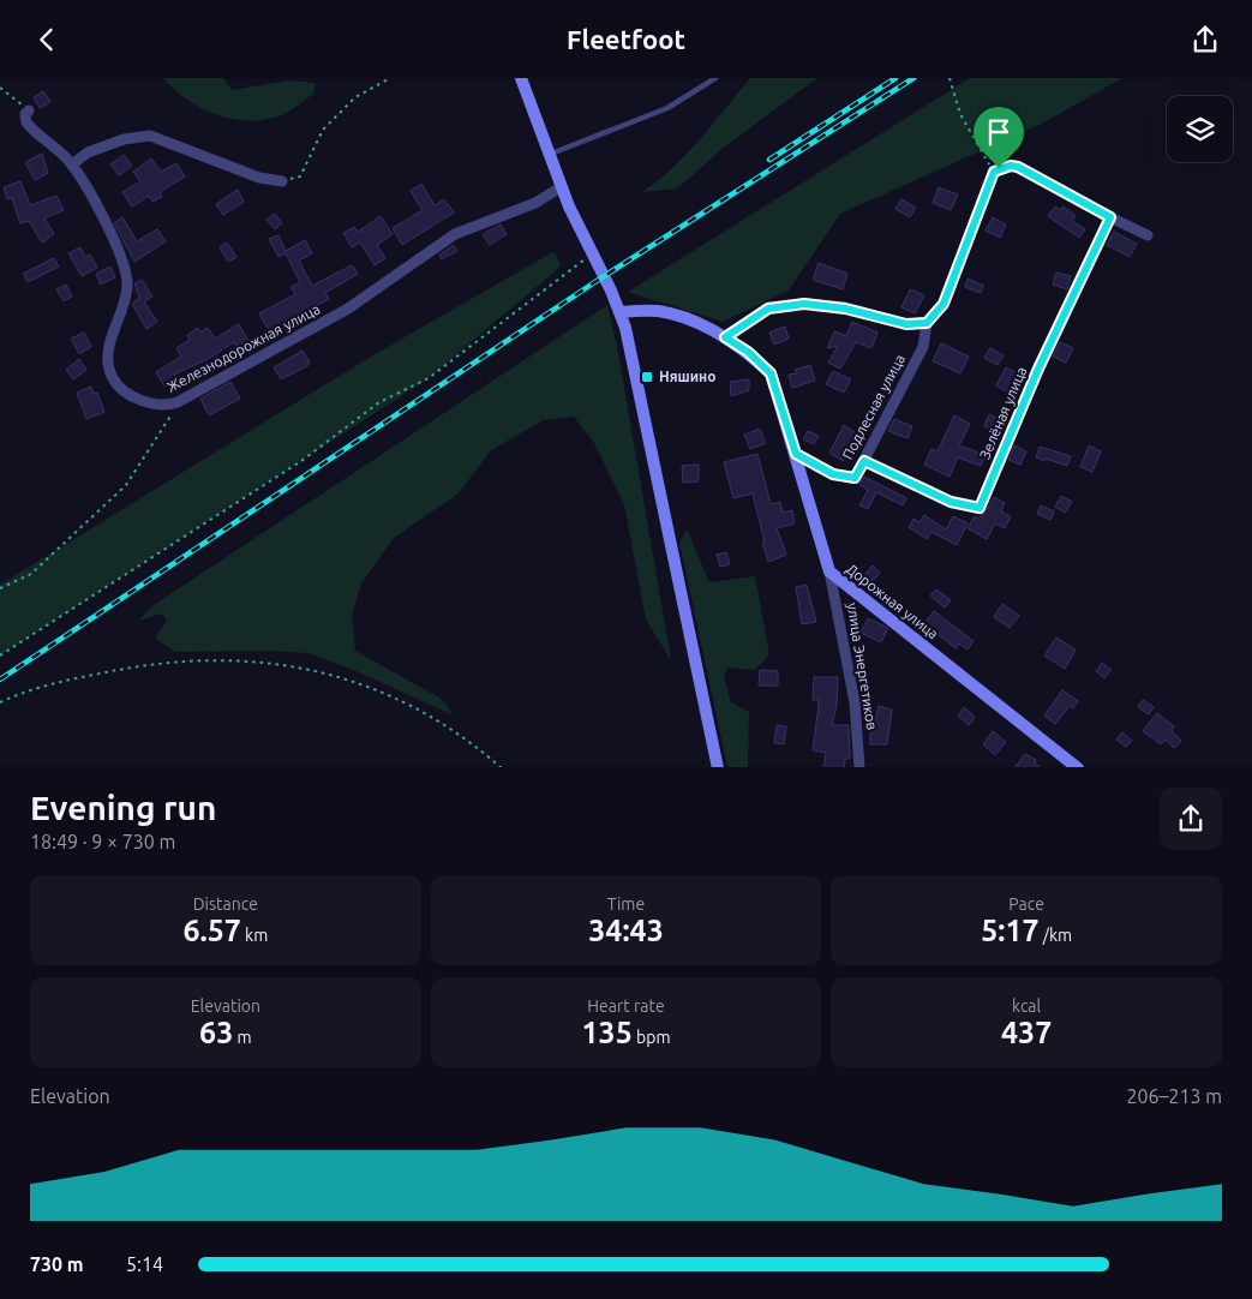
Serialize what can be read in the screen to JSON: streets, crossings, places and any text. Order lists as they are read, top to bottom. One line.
{"streets":{"street":["Железнодорожная улица","Подлесная улица","Зелёная улица","Дорожная улица","улица Энергетиков"]},"crossings":[["Подлесная улица","Зелёная улица"],["Подлесная улица","Дорожная улица"],["Дорожная улица","улица Энергетиков"]],"places":{"transit":["Няшино"]},"page":{"header":"Fleetfoot","heading":["Evening run","18:49 · 9 × 730 m"],"stats":[["Distance","6.57 km"],["Time","34:43"],["Pace","5:17 /km"],["Elevation","63 m"],["Heart rate","135 bpm"],["kcal","437"]],"chart":["Elevation","206–213 m"],"list":[{"name":"730 m","note":"5:14"}]}}
